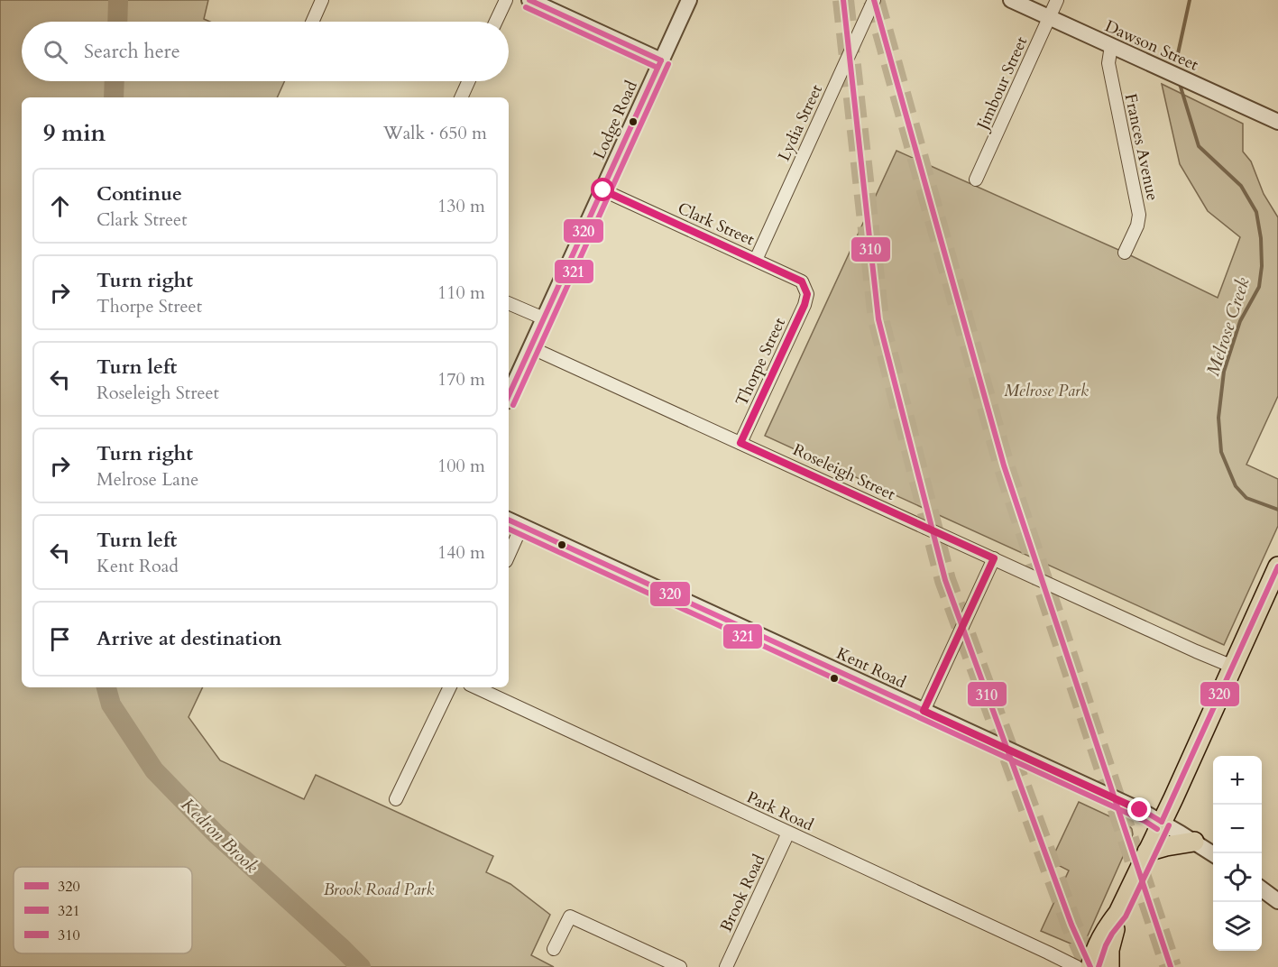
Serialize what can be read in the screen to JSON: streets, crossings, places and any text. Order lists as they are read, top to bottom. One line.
{"streets":{"street":["Dawson Street","Jimbour Street","Lodge Road","Lydia Street","Frances Avenue","Clark Street","Thorpe Street","Roseleigh Street","Kent Road","Park Road","Brook Road"]},"crossings":[["Dawson Street","Jimbour Street"],["Dawson Street","Frances Avenue"],["Lodge Road","Clark Street"],["Lodge Road","Roseleigh Street"],["Lydia Street","Clark Street"],["Clark Street","Thorpe Street"],["Thorpe Street","Roseleigh Street"],["Park Road","Brook Road"]],"water":["Melrose Creek","Kedron Brook"],"parks":["Melrose Park","Brook Road Park"],"lines":["transit line 320","transit line 310","transit line 321"],"legend":["320","321","310"],"page":{"search":"Search here","heading":["9 min","Walk · 650 m"],"list":[["Continue","Clark Street","130 m"],["Turn right","Thorpe Street","110 m"],["Turn left","Roseleigh Street","170 m"],["Turn right","Melrose Lane","100 m"],["Turn left","Kent Road","140 m"],"Arrive at destination"],"map_buttons":["+","−"]}}
